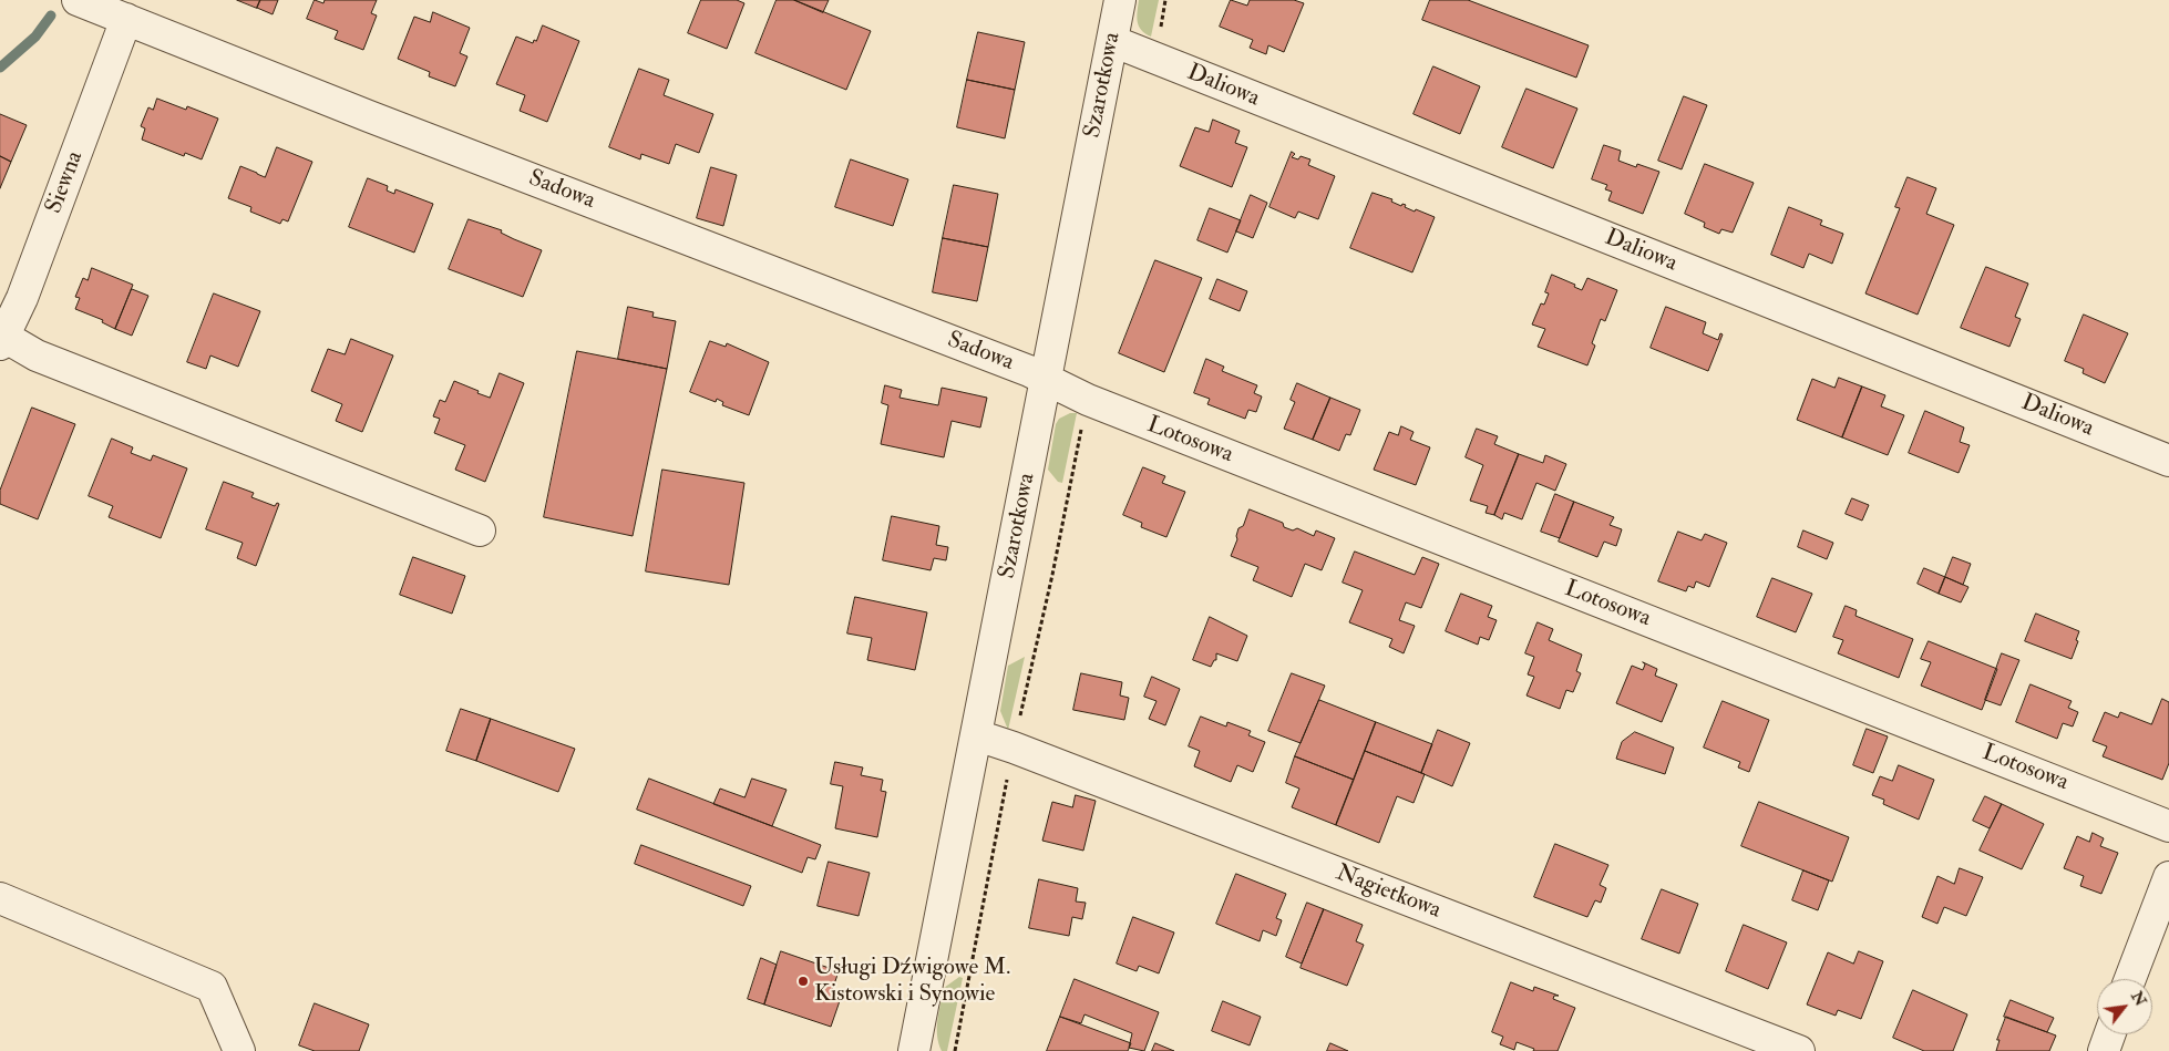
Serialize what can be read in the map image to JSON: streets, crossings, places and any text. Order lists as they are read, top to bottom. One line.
{"streets":{"street":["Szarotkowa","Daliowa","Siewna","Sadowa","Lotosowa","Nagietkowa"]},"crossings":[["Szarotkowa","Daliowa"],["Szarotkowa","Sadowa"],["Szarotkowa","Lotosowa"],["Szarotkowa","Nagietkowa"],["Siewna","Sadowa"],["Sadowa","Lotosowa"]],"places":["Usługi Dźwigowe M. Kistowski i Synowie"],"north":"top right"}
